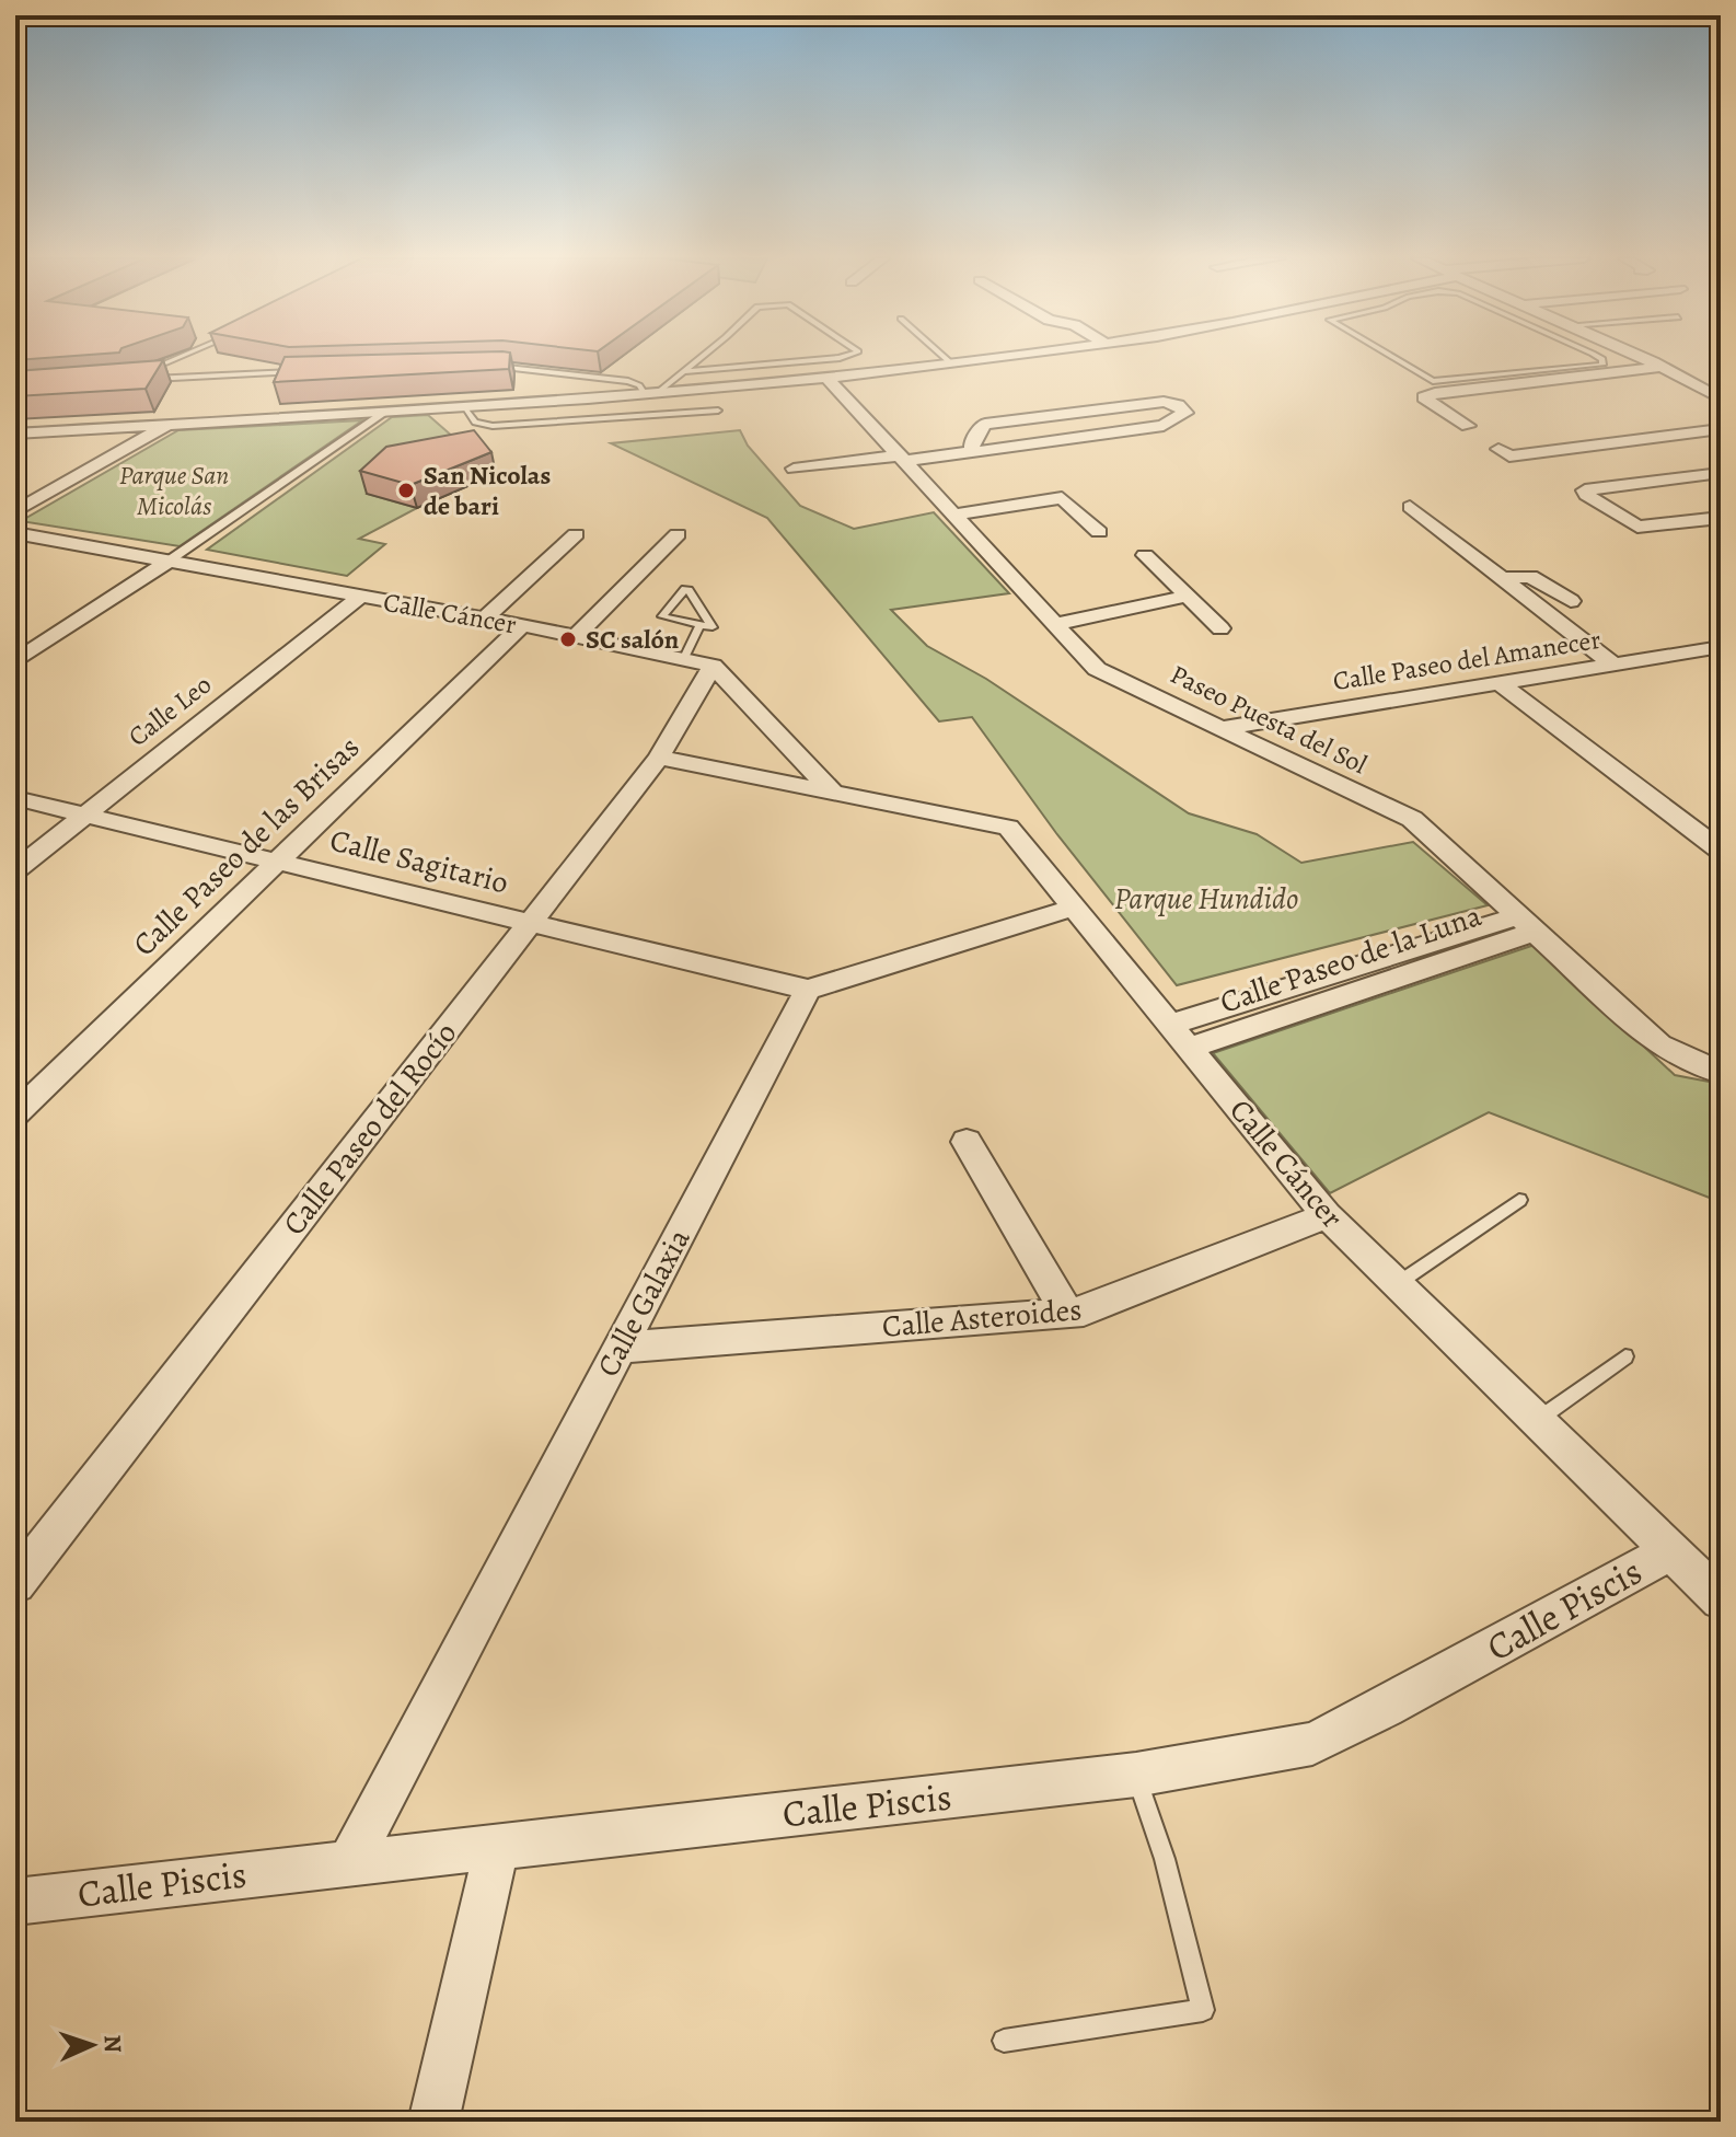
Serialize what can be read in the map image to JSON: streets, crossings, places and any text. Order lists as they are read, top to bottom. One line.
{"streets":{"street":["Calle Cáncer","Calle Paseo del Amanecer","Calle Leo","Paseo Puesta del Sol","Calle Paseo de las Brisas","Calle Sagitario","Calle Paseo de la Luna","Calle Paseo del Rocío","Calle Galaxia","Calle Asteroides","Calle Piscis"]},"crossings":[["Calle Cáncer","Calle Leo"],["Calle Cáncer","Calle Paseo de las Brisas"],["Calle Cáncer","Calle Paseo de la Luna"],["Calle Cáncer","Calle Paseo del Rocío"],["Calle Cáncer","Calle Asteroides"],["Calle Cáncer","Calle Piscis"],["Calle Paseo del Amanecer","Paseo Puesta del Sol"],["Calle Leo","Calle Sagitario"],["Paseo Puesta del Sol","Calle Paseo de la Luna"],["Calle Paseo de las Brisas","Calle Sagitario"],["Calle Sagitario","Calle Paseo del Rocío"],["Calle Sagitario","Calle Galaxia"],["Calle Galaxia","Calle Asteroides"],["Calle Galaxia","Calle Piscis"]],"parks":["Parque San Micolás","Parque Hundido"],"places":["San Nicolas de bari","SC salón"],"north":"right"}
